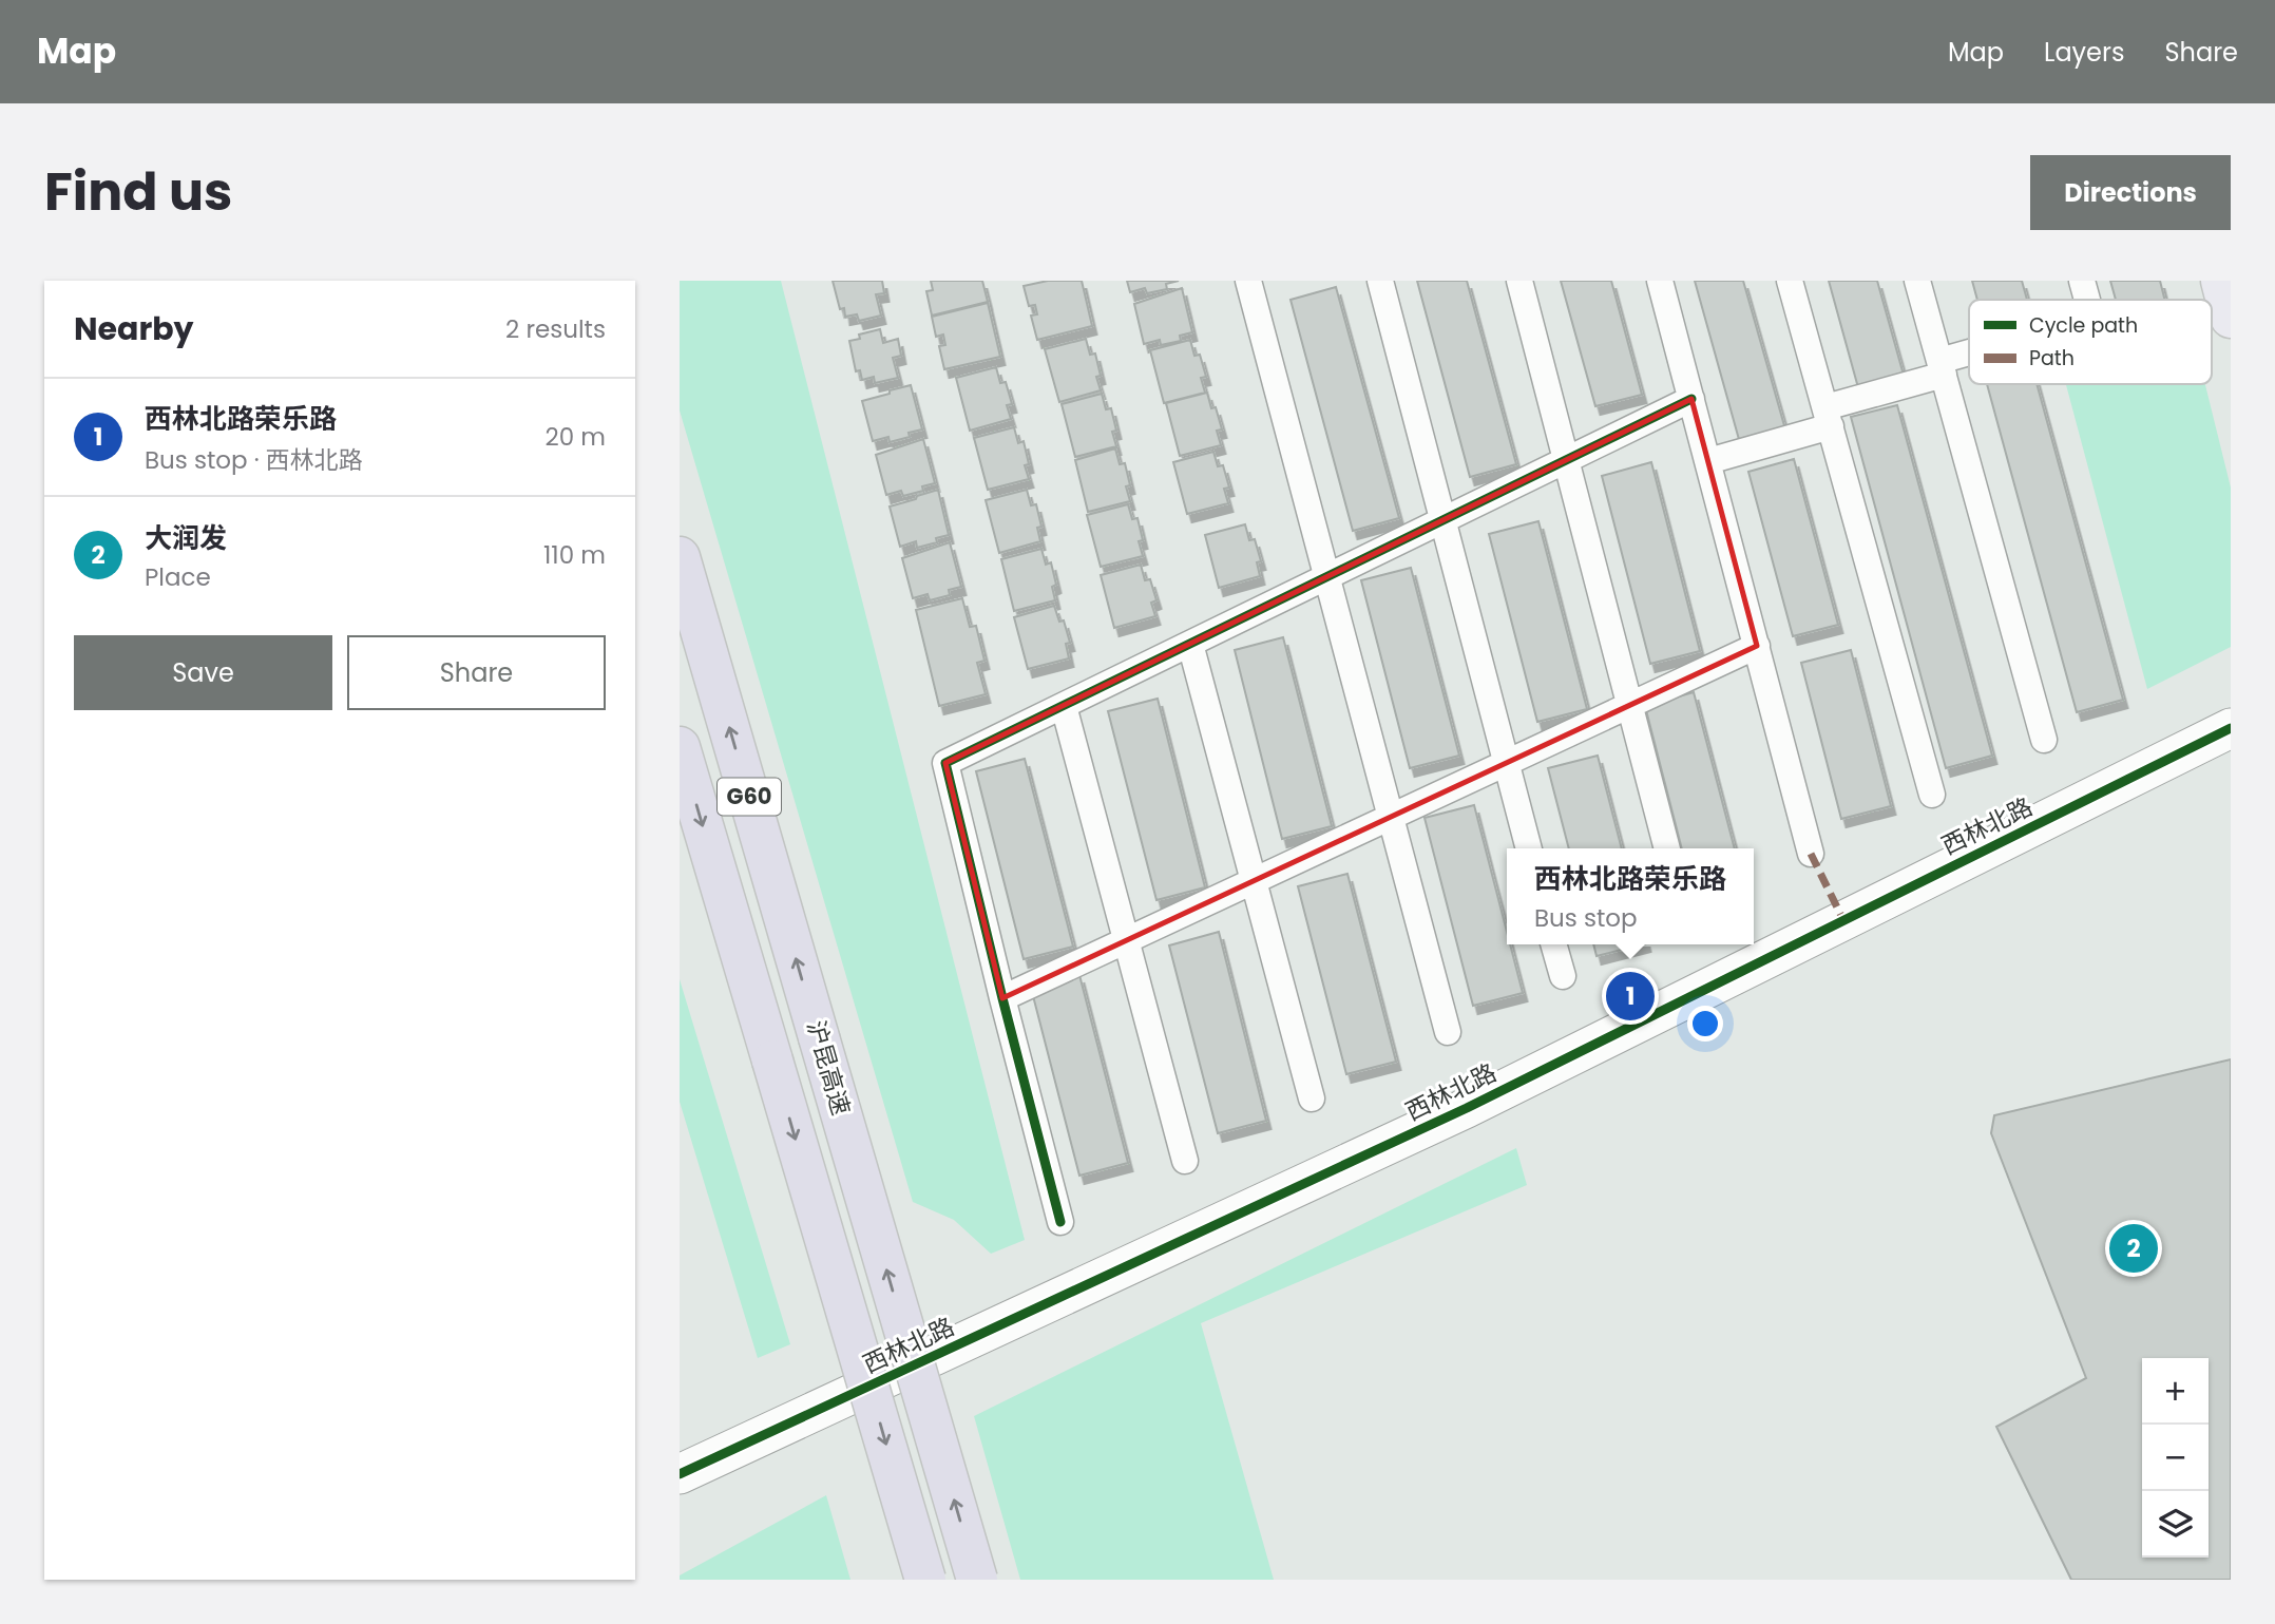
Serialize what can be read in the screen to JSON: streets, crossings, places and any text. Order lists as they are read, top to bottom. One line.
{"streets":{"highway":["G60","沪昆高速"],"street":["西林北路"]},"legend":["Cycle path","Path"],"page":{"header":"Map","nav":["Map","Layers","Share"],"title":"Find us","buttons":["Directions",["Save","Share"]],"heading":["Nearby","2 results"],"list":[{"mark":"1","name":"西林北路荣乐路","note":"Bus stop · 西林北路","value":"20 m"},{"mark":"2","name":"大润发","note":"Place","value":"110 m"}],"popup":["西林北路荣乐路","Bus stop"],"pins":["1","2"],"map_buttons":["+","−"]}}
